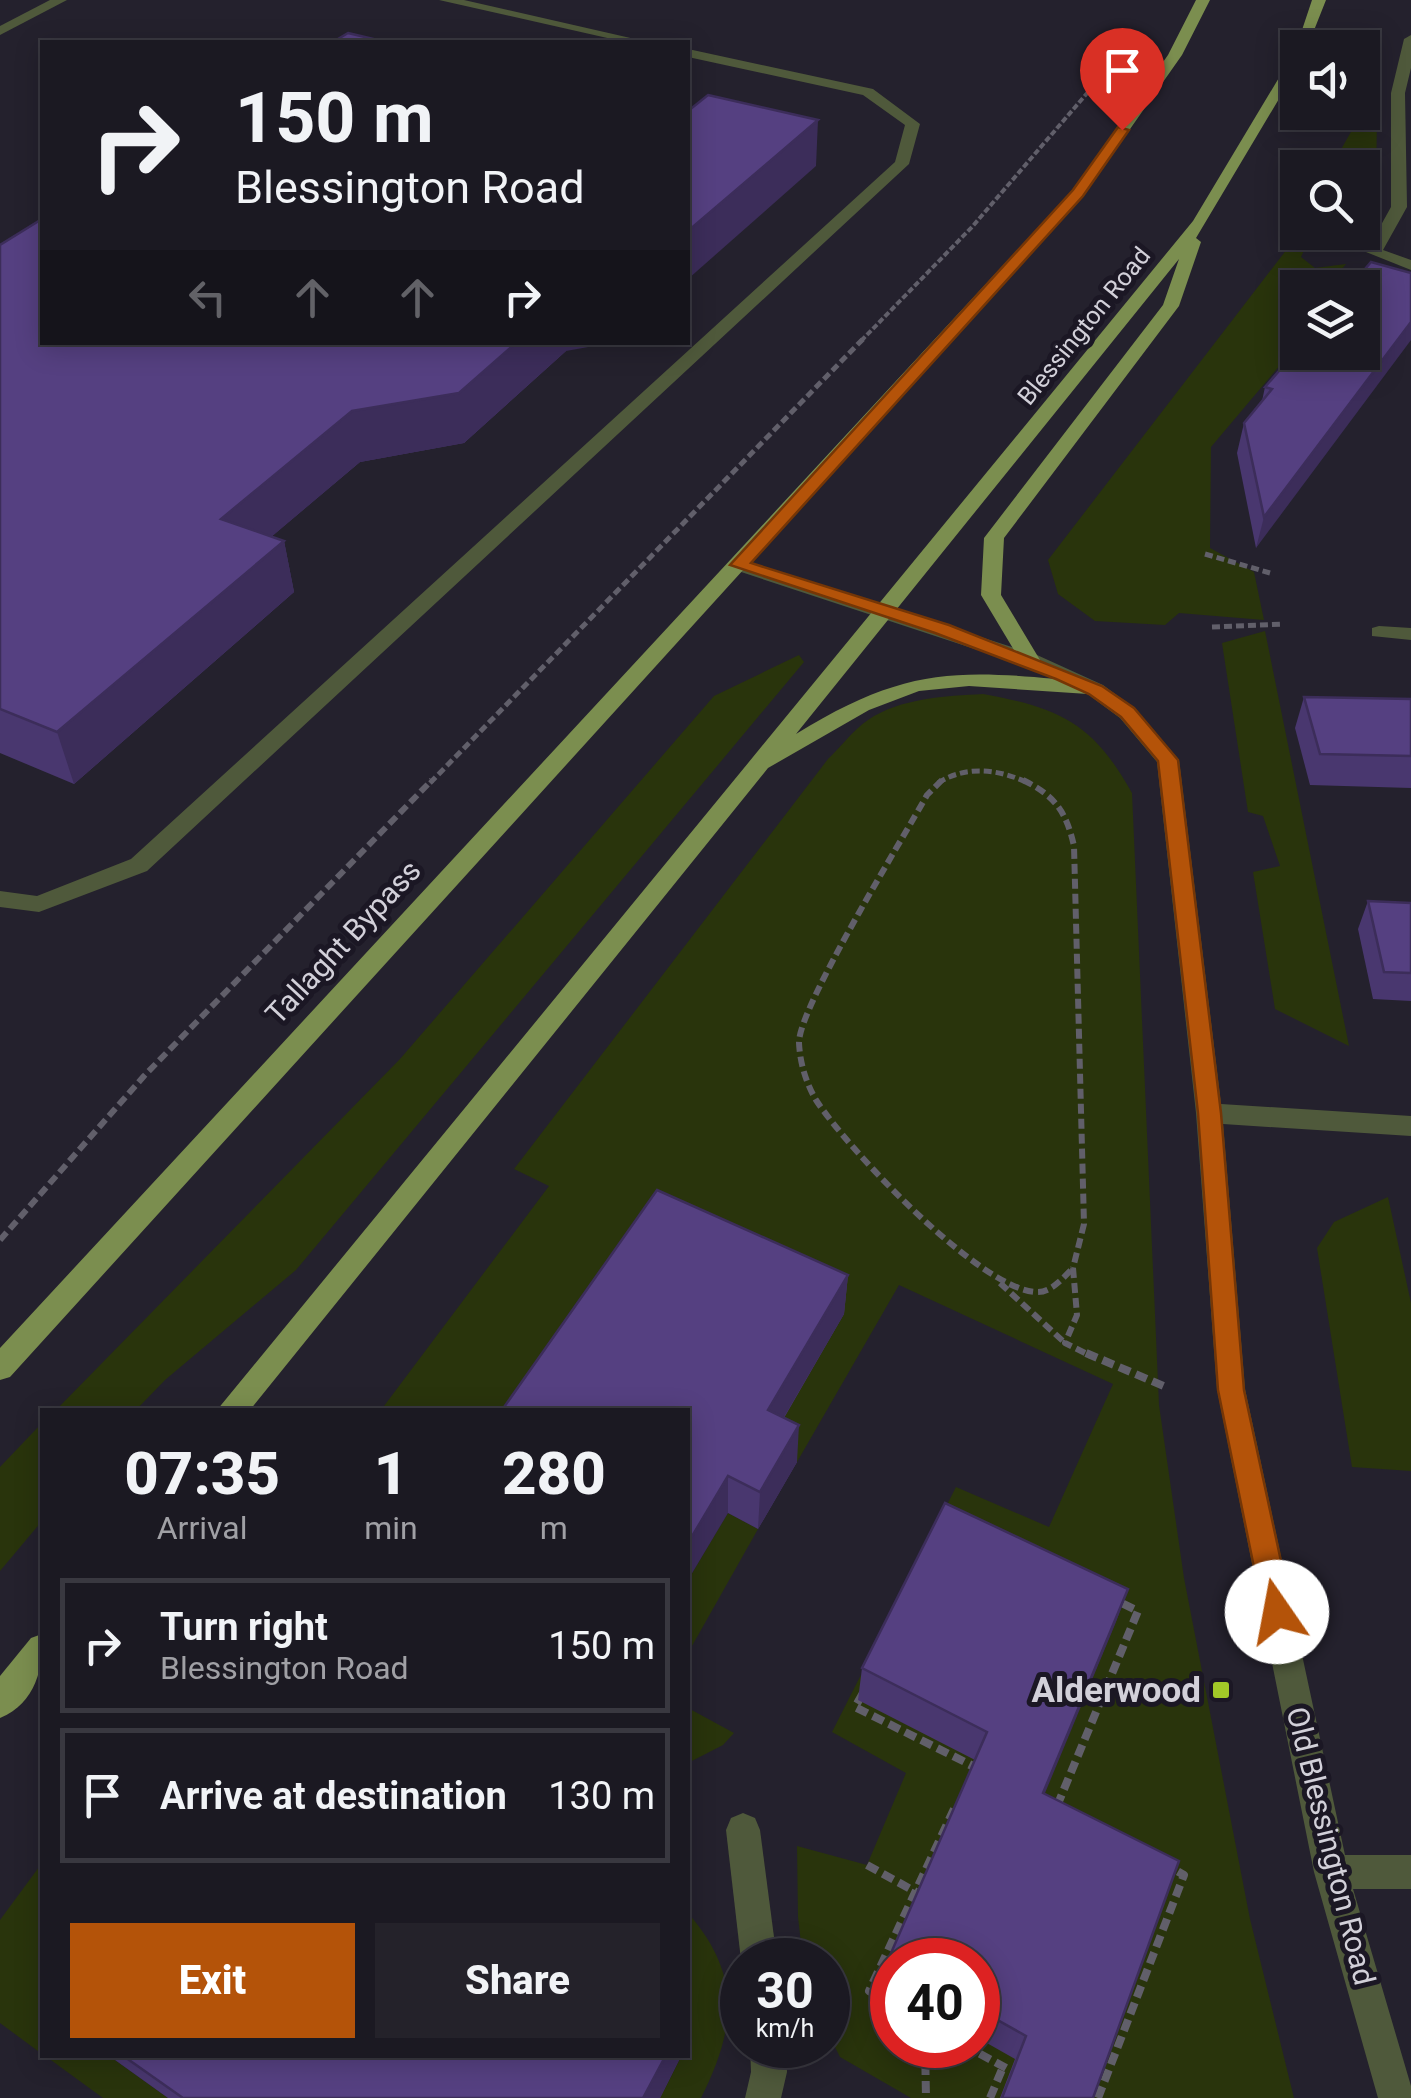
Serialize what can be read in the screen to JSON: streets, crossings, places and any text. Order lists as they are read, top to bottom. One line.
{"streets":{"main road":["Blessington Road","Tallaght Bypass"],"street":["Old Blessington Road"]},"crossings":[["Blessington Road","Old Blessington Road"],["Tallaght Bypass","Old Blessington Road"]],"places":{"transit":["Alderwood"]},"page":{"turn":["150 m","Blessington Road"],"eta":["07:35","Arrival","1","min","280","m"],"list":[{"name":"Turn right","note":"Blessington Road","value":"150 m"},{"name":"Arrive at destination","value":"130 m"}],"buttons":["Exit","Share"],"speed":"30 km/h","limit":"40"}}
